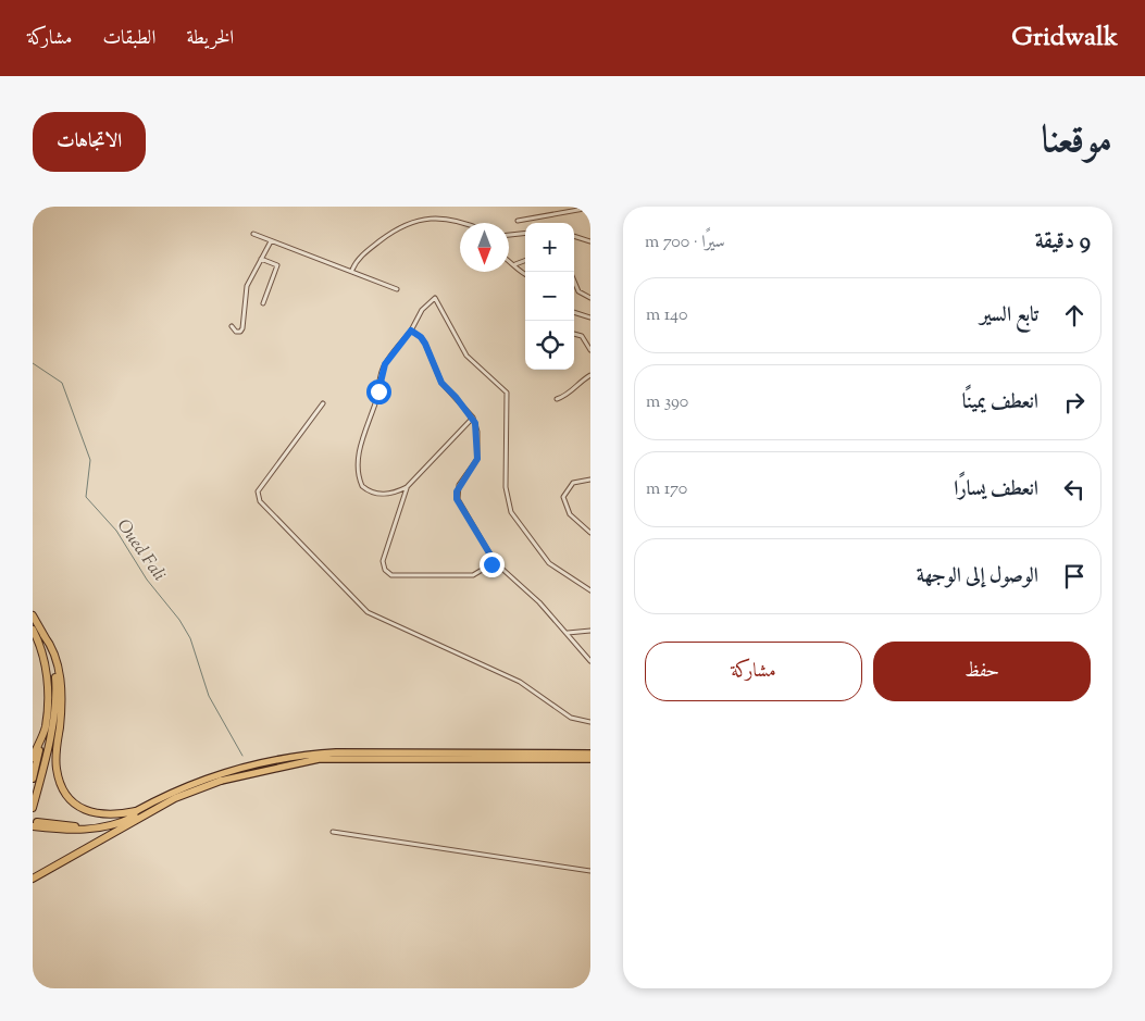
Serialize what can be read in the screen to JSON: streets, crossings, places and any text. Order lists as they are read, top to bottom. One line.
{"water":["Oued Fali"],"north":"bottom","page":{"header":"Gridwalk","nav":["الخريطة","الطبقات","مشاركة"],"title":"موقعنا","buttons":["الاتجاهات",["حفظ","مشاركة"]],"heading":["9 دقيقة","سيرًا · 700 m"],"map_buttons":["+","−"],"list":[["تابع السير","140 m"],["انعطف يمينًا","390 m"],["انعطف يسارًا","170 m"],"الوصول إلى الوجهة"]}}
